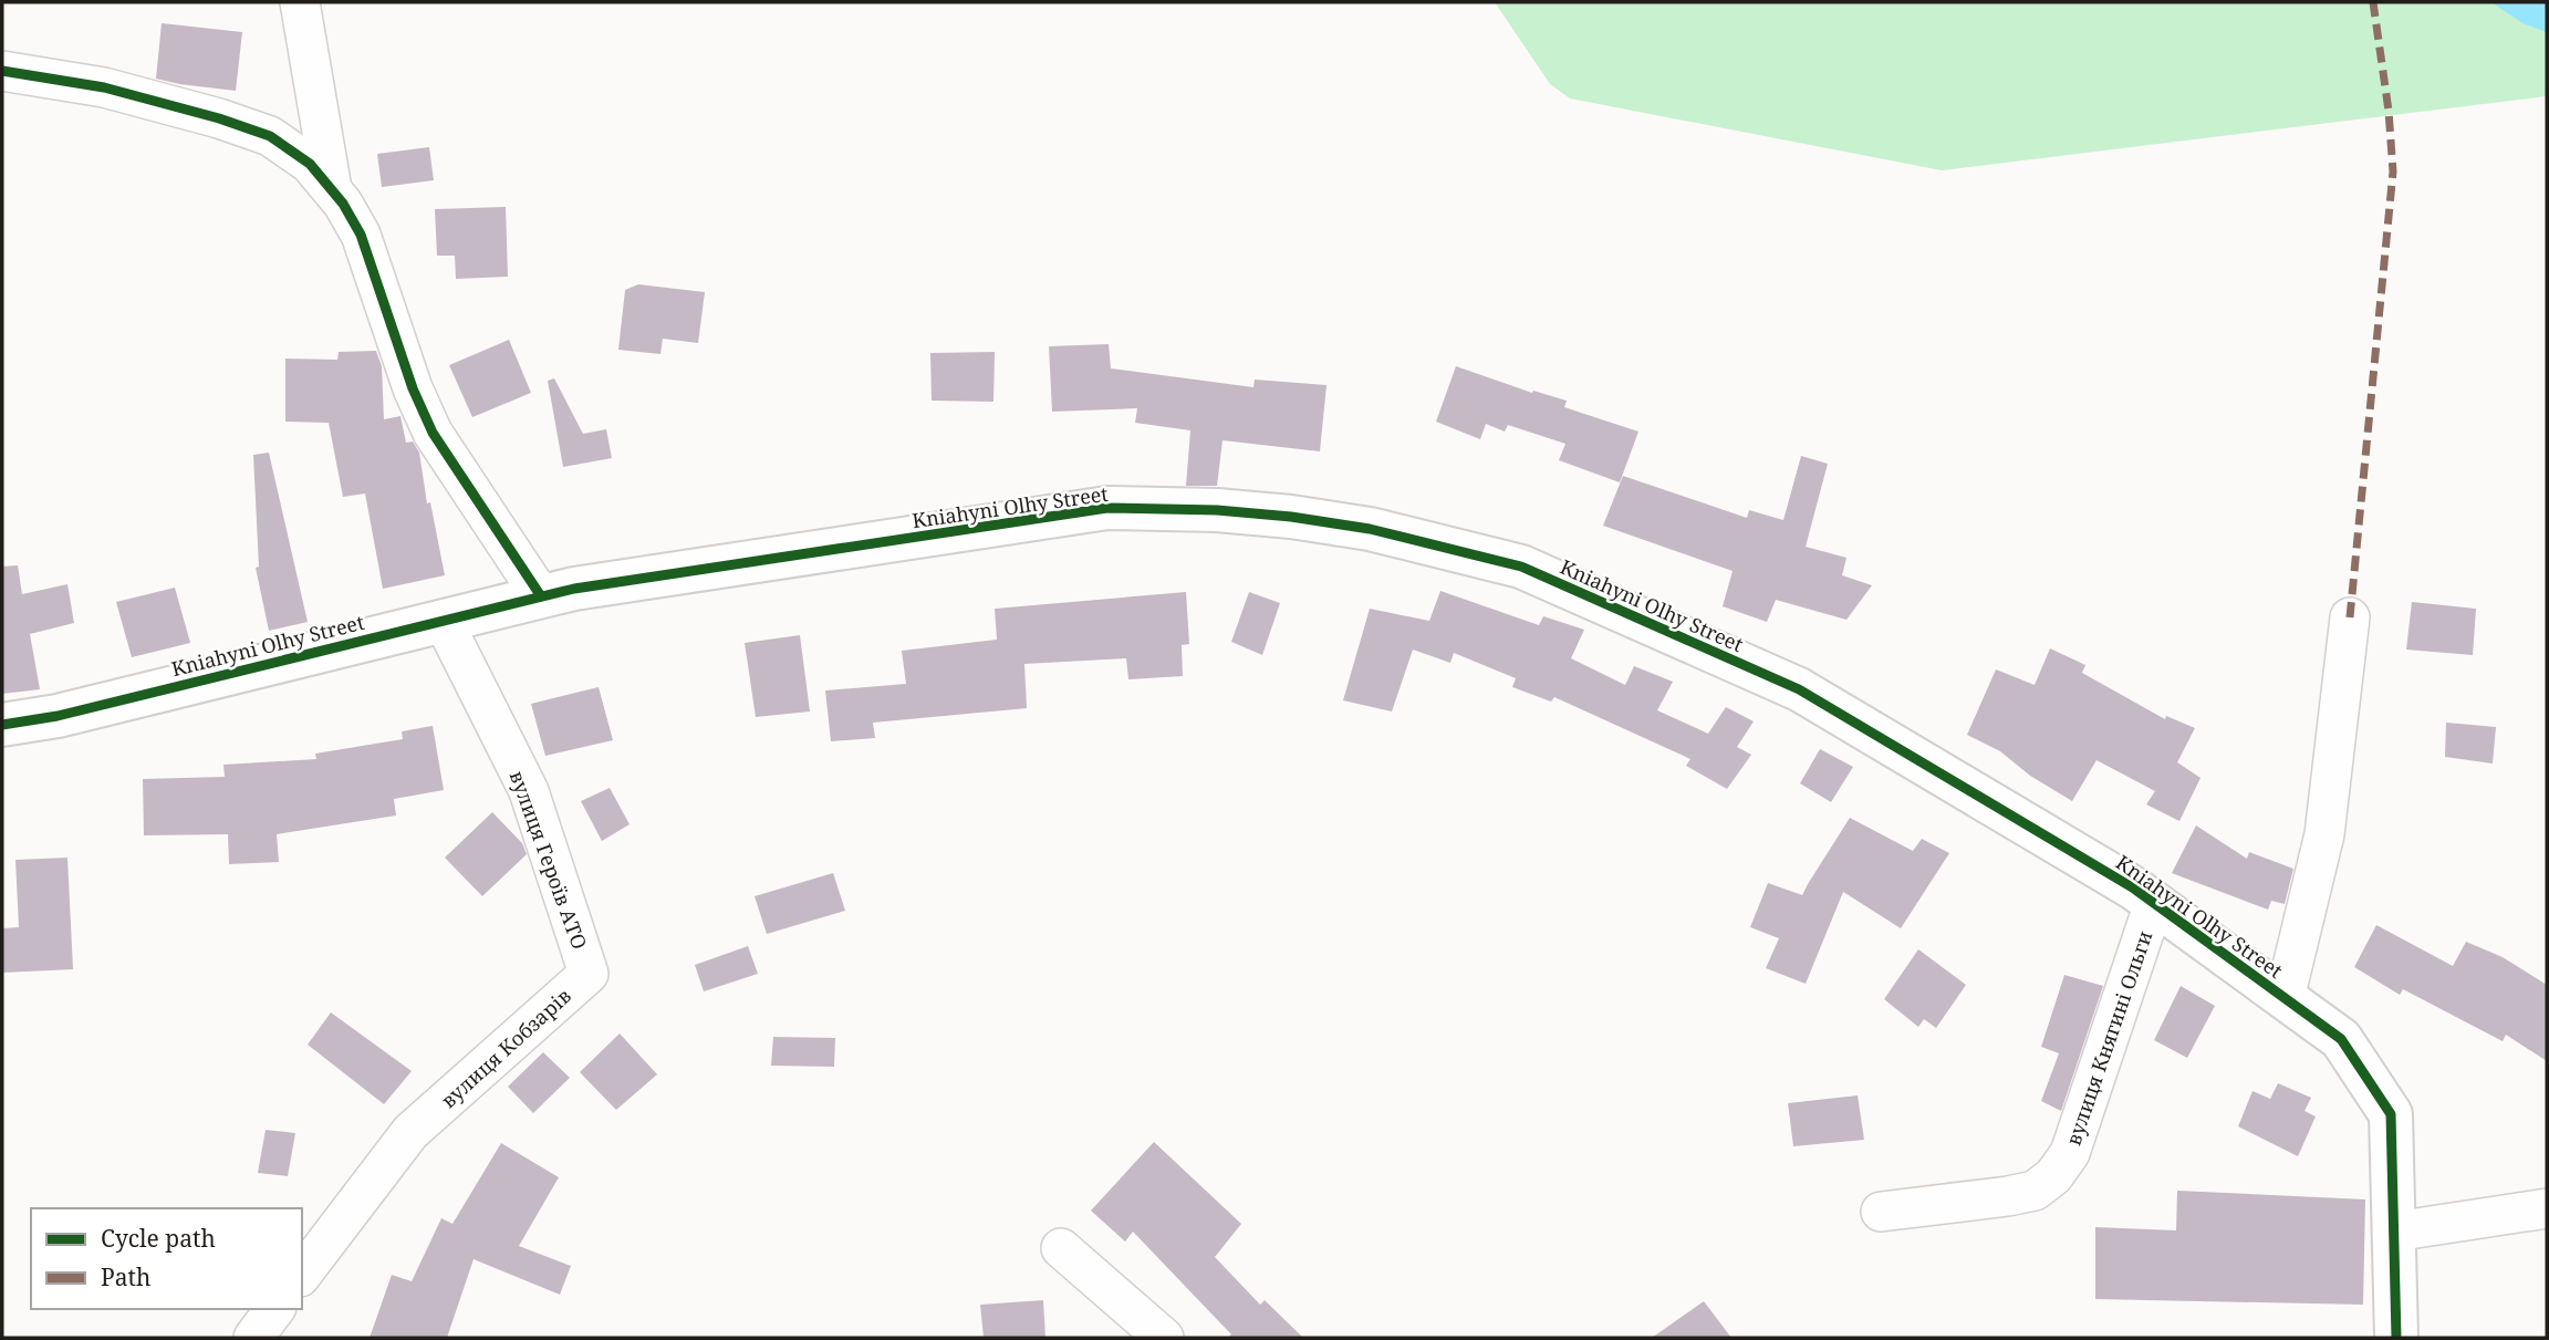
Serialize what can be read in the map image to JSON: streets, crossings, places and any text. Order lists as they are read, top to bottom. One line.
{"streets":{"street":["Kniahyni Olhy Street","вулиця Героїв АТО","вулиця Княгині Ольги"]},"crossings":[["Kniahyni Olhy Street","вулиця Героїв АТО"],["Kniahyni Olhy Street","вулиця Княгині Ольги"]],"legend":["Cycle path","Path"]}
